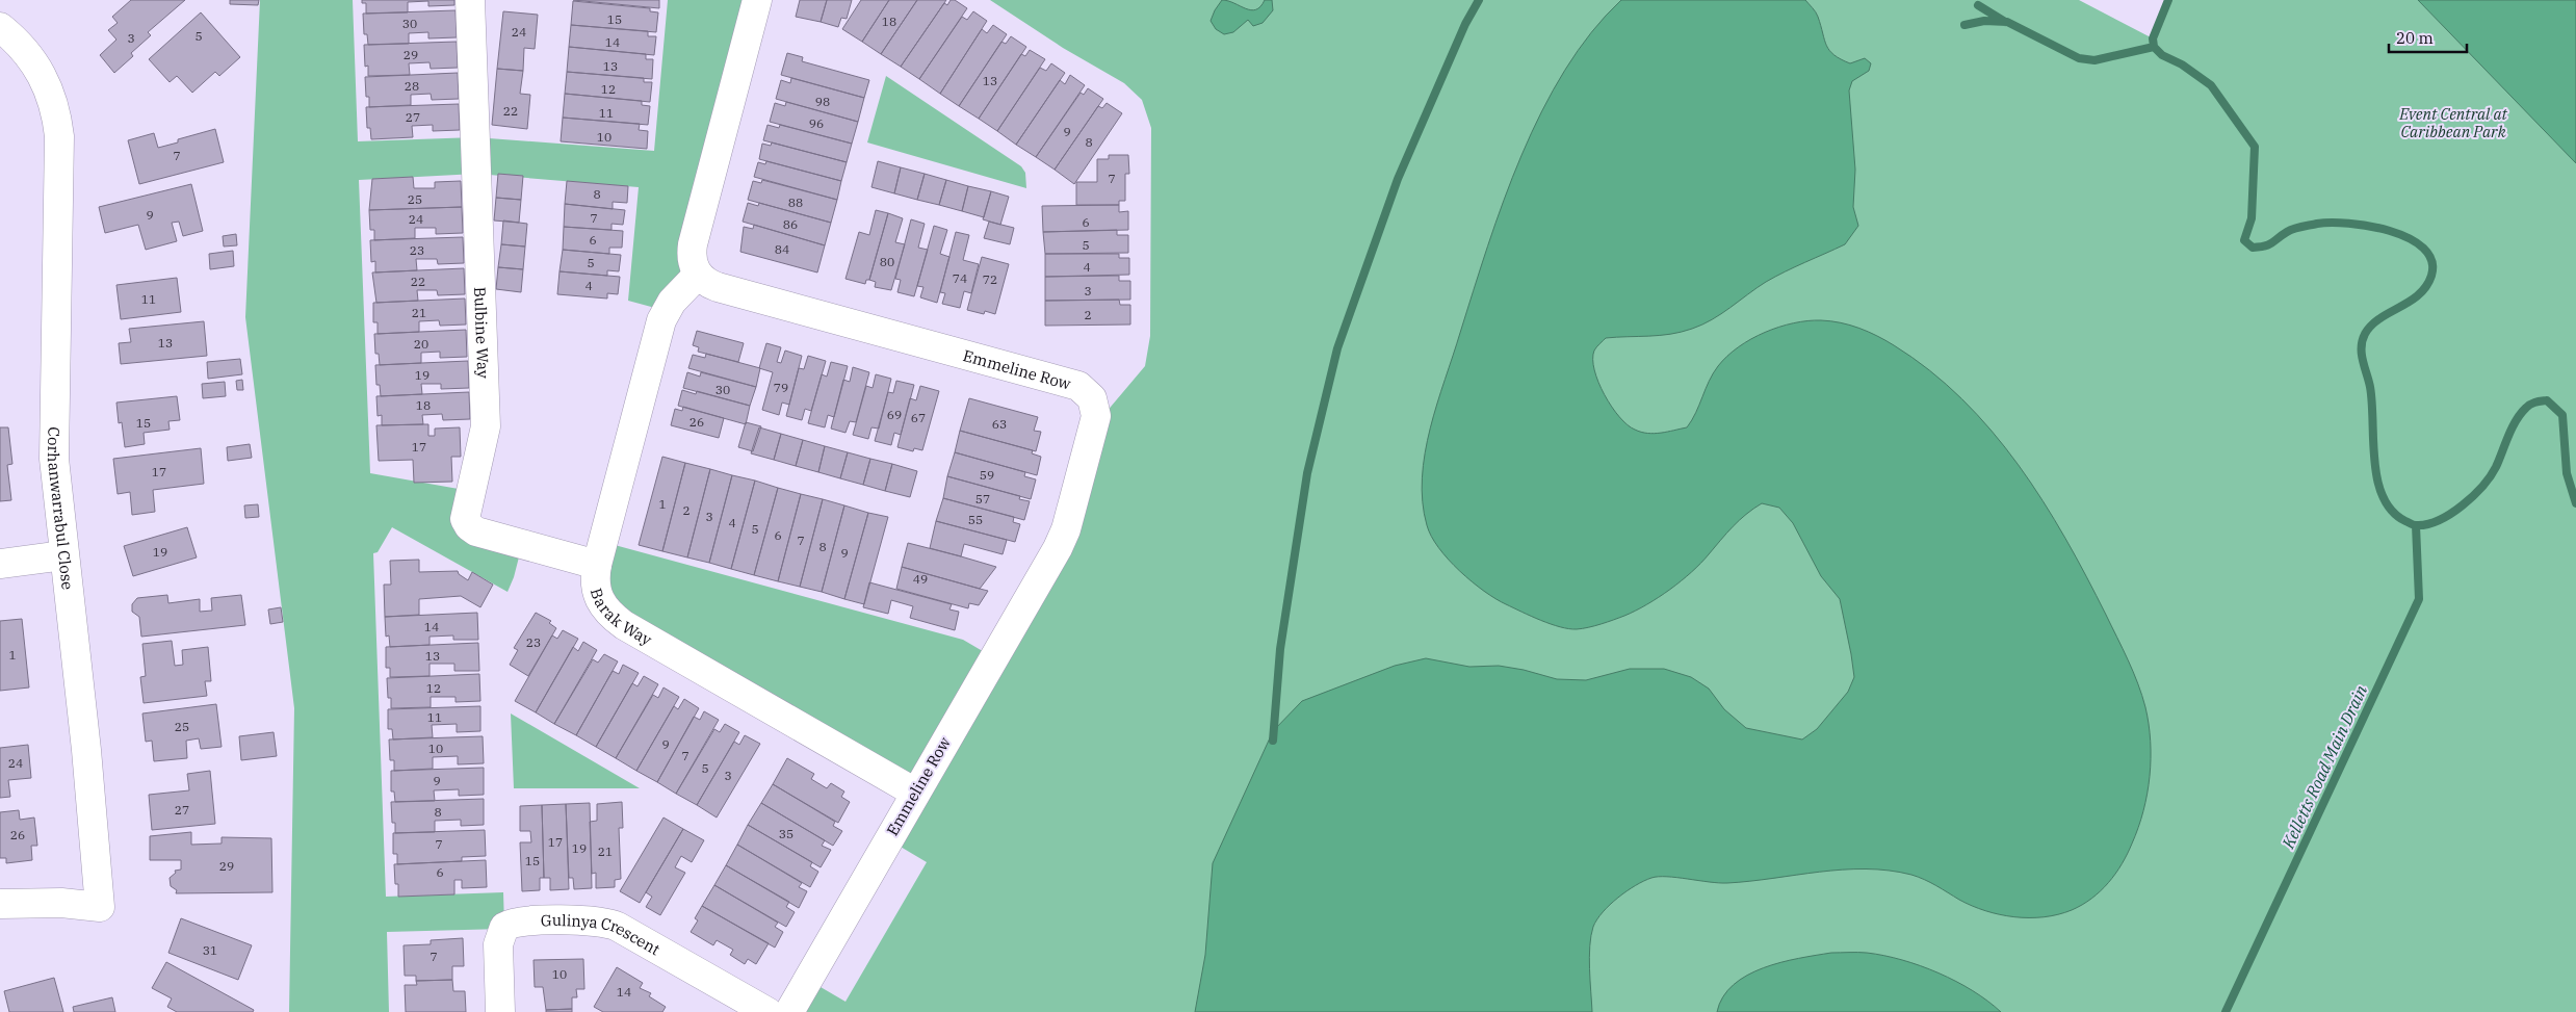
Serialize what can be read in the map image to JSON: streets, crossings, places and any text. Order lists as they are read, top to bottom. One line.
{"streets":{"street":["Bulbine Way","Emmeline Row","Corhanwarrabul Close","Barak Way","Gulinya Crescent"]},"crossings":[["Bulbine Way","Barak Way"],["Emmeline Row","Barak Way"]],"water":["Kelletts Road Main Drain"],"parks":["Event Central at Caribbean Park"],"house_numbers":["15","18","30","24","5","3","14","29","13","13","28","12","98","22","11","27","96","9","10","8","7","7","8","25","88","9","7","24","6","86","6","5","84","23","80","5","4","74","72","22","4","3","11","21","2","13","20","19","79","30","18","69","67","26","15","63","17","17","59","57","1","2","3","55","4","5","6","7","8","19","9","49","14","23","1","13","12","11","25","9","10","7","24","5","3","9","27","8","35","26","17","7","19","21","15","29","6","31","7","10","14"],"scale_bar":"20 m"}
